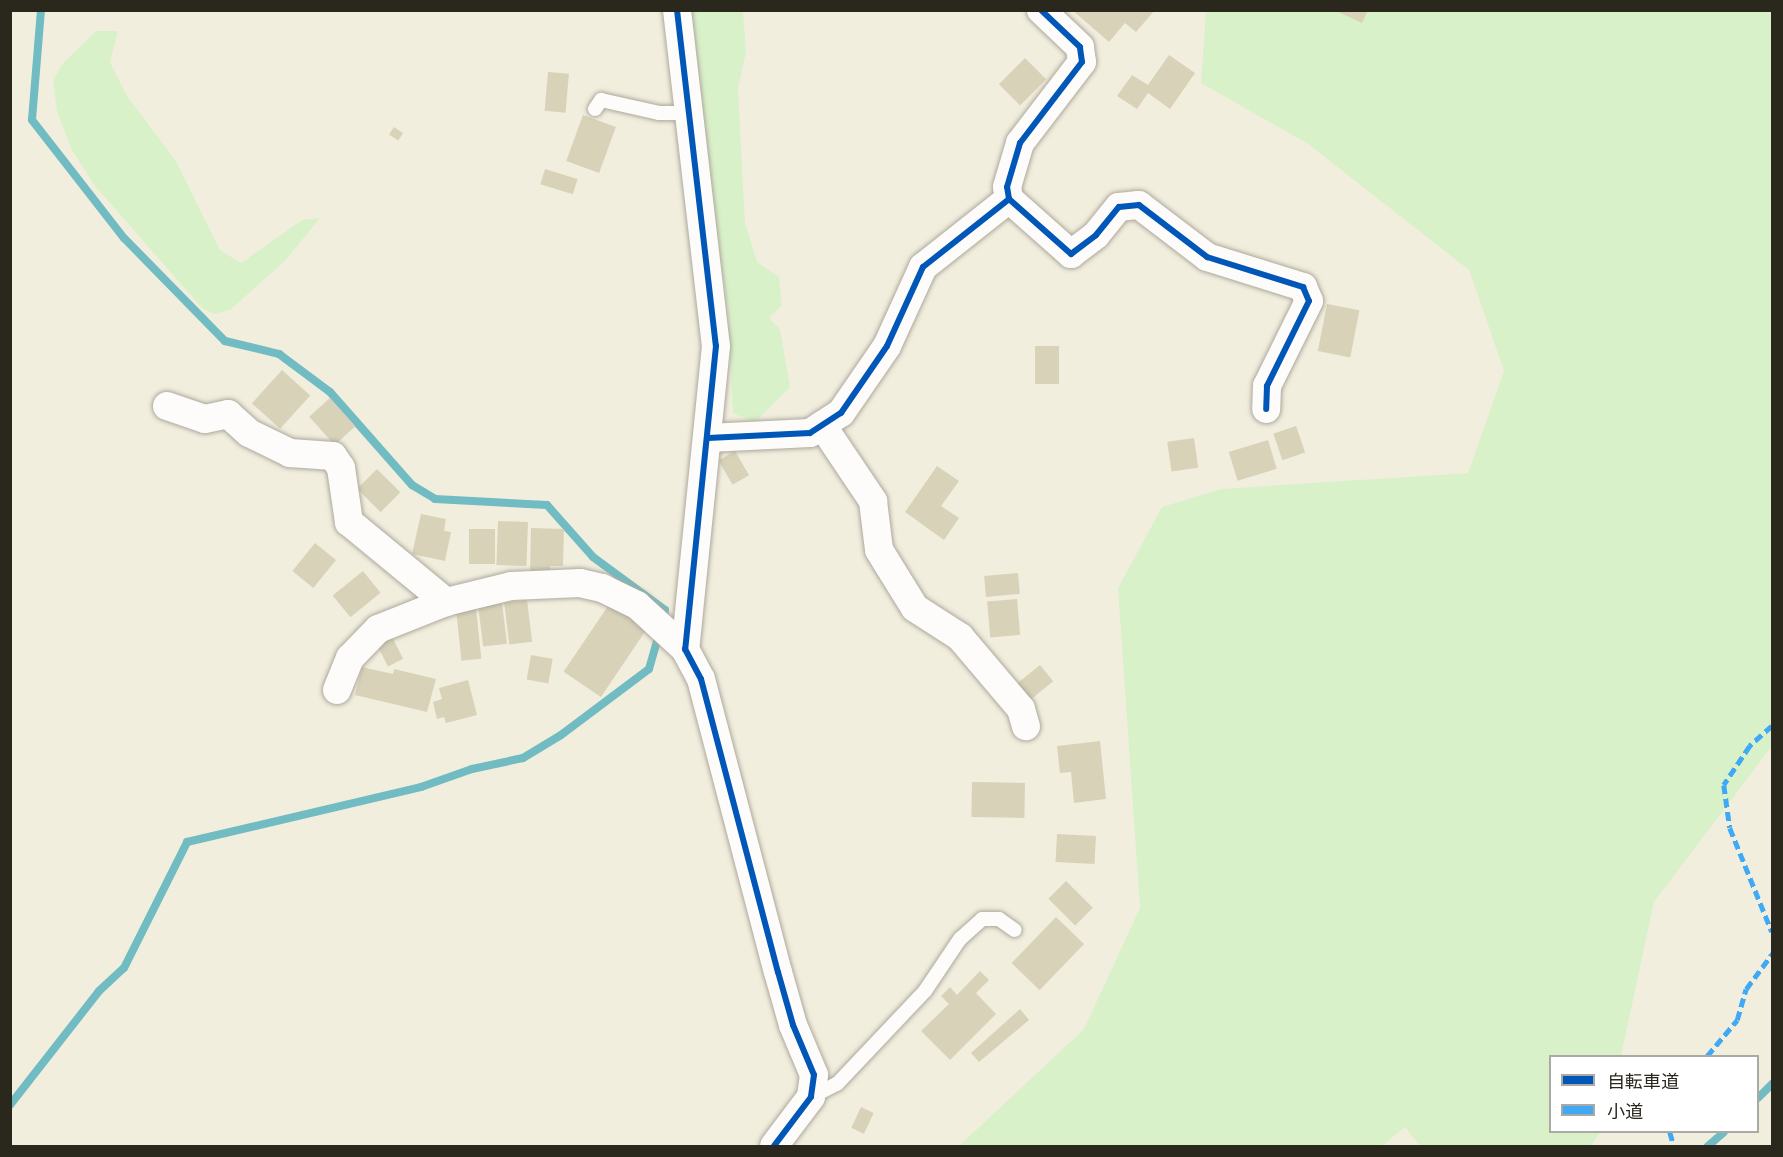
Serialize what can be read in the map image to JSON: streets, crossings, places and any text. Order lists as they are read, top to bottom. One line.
{"legend":["自転車道","小道"]}
